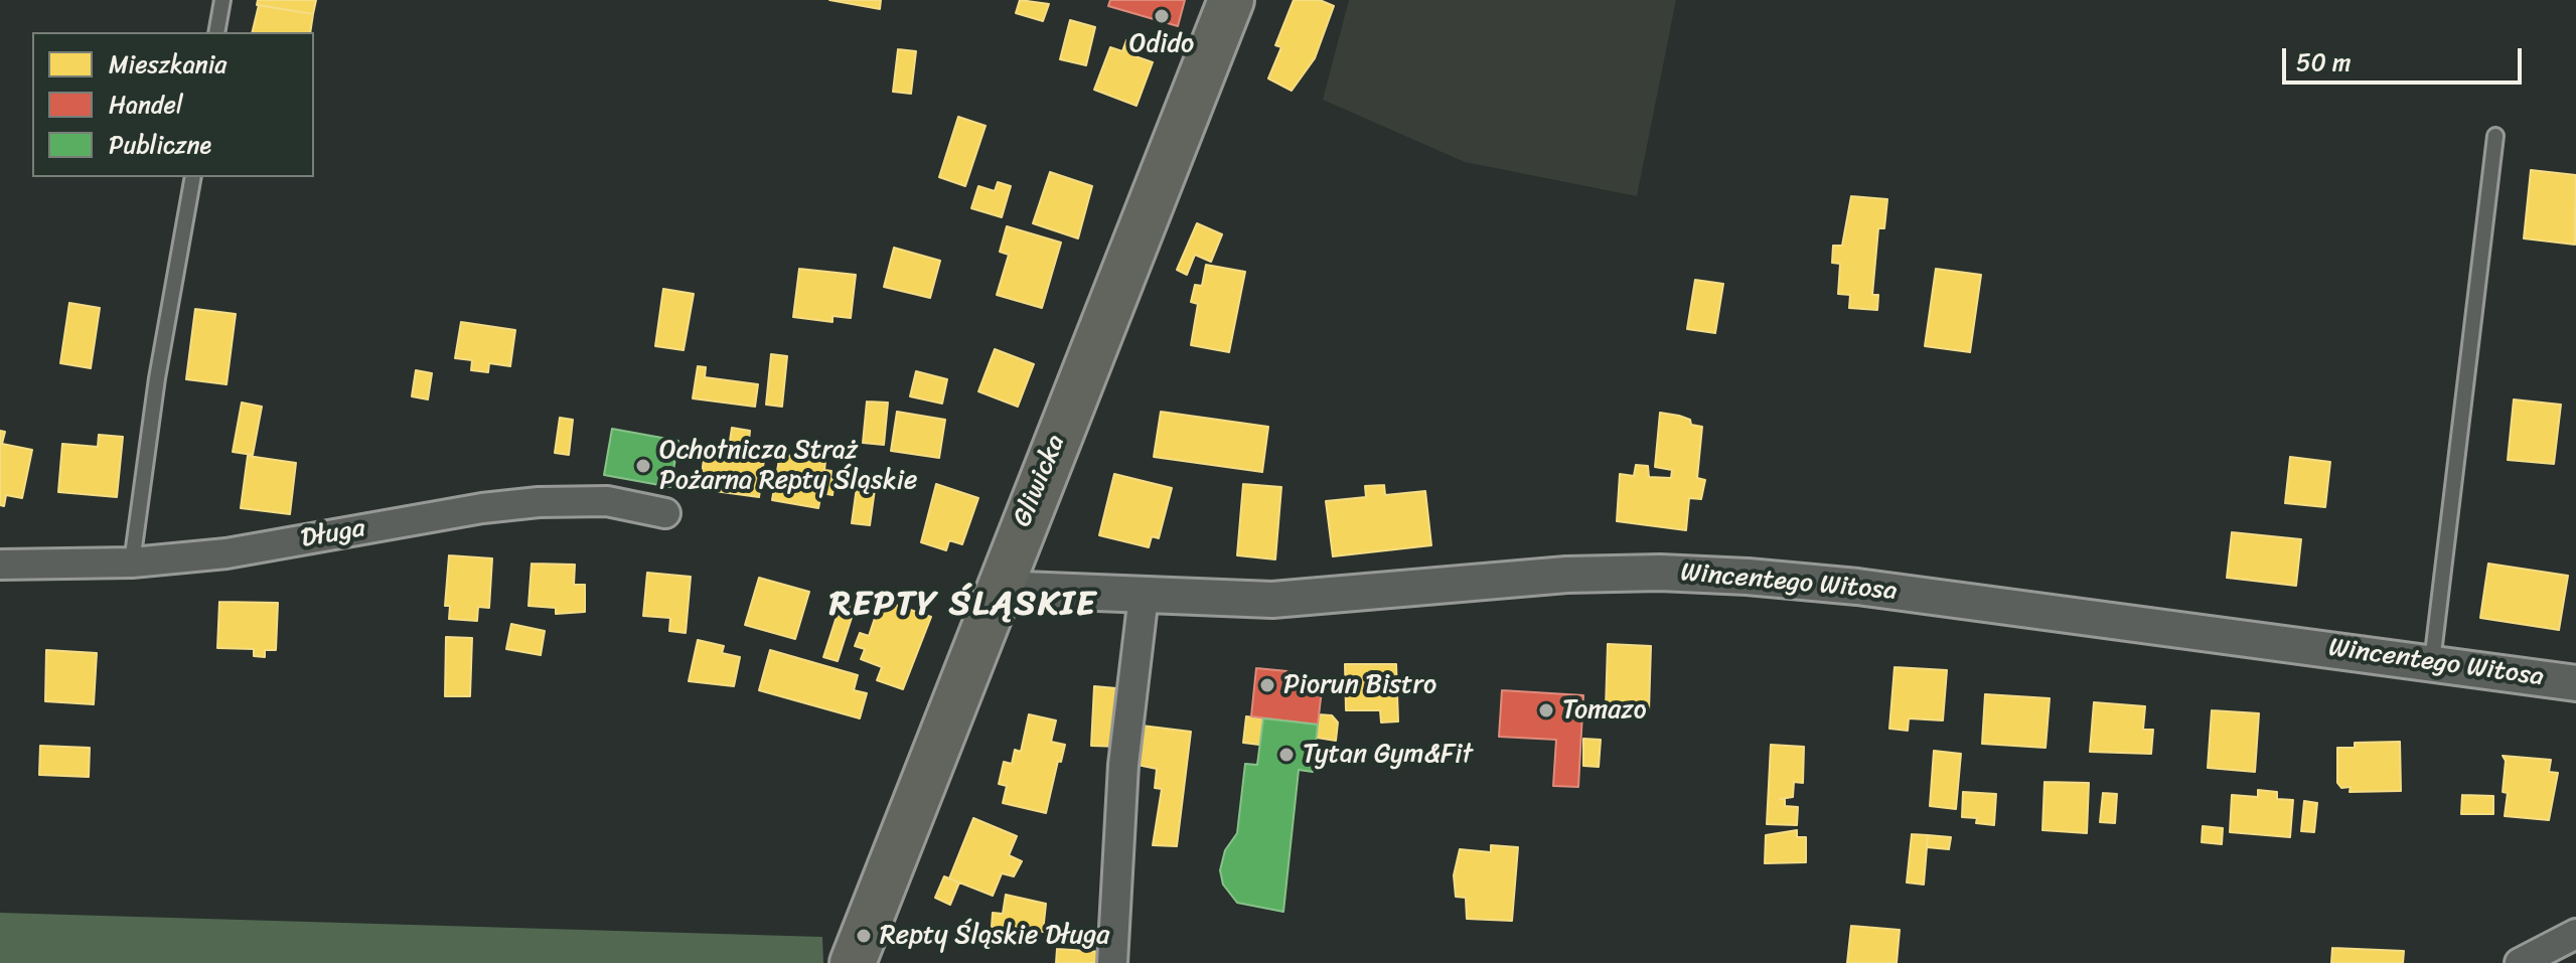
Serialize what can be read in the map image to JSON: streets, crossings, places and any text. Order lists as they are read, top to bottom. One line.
{"streets":{"main road":["Gliwicka"],"street":["Długa","Wincentego Witosa"]},"crossings":[["Gliwicka","Wincentego Witosa"]],"districts":["REPTY ŚLĄSKIE"],"places":["Odido","Ochotnicza Straż Pożarna Repty Śląskie","Piorun Bistro","Tomazo","Tytan Gym&Fit","Repty Śląskie Długa"],"legend":["Mieszkania","Handel","Publiczne"],"scale_bar":"50 m"}
